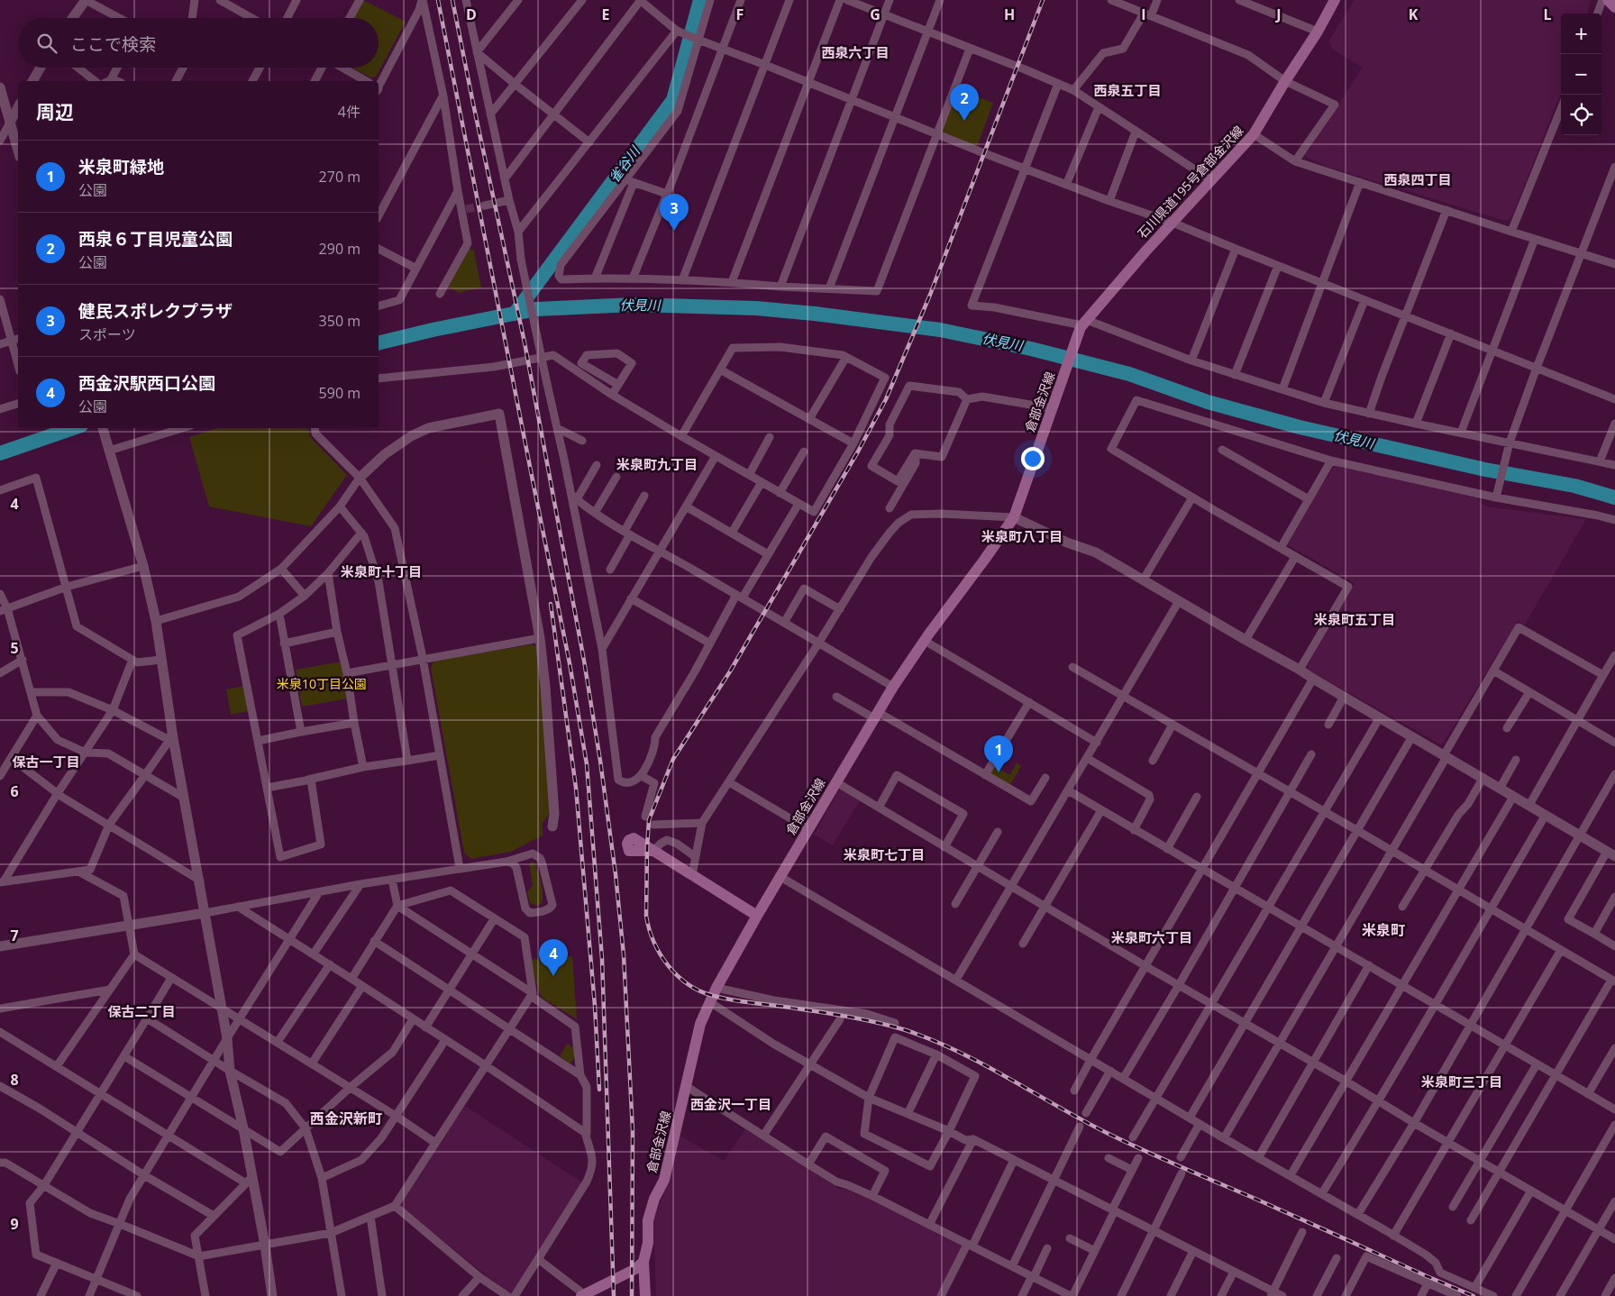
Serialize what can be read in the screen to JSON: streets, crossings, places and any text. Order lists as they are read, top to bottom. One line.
{"streets":{"main road":["石川県道195号倉部金沢線","倉部金沢線"]},"crossings":[["石川県道195号倉部金沢線","倉部金沢線"]],"districts":["西泉六丁目","西泉五丁目","西泉四丁目","米泉町九丁目","米泉町八丁目","米泉町十丁目","米泉町五丁目","保古一丁目","米泉町七丁目","米泉町","米泉町六丁目","保古二丁目","米泉町三丁目","西金沢一丁目","西金沢新町"],"water":["雀谷川","伏見川"],"parks":["米泉10丁目公園"],"page":{"map_buttons":["+","−"],"search":"ここで検索","heading":["周辺","4件"],"pins":["2","3","1","4"],"list":[{"mark":"1","name":"米泉町緑地","note":"公園","value":"270 m"},{"mark":"2","name":"西泉６丁目児童公園","note":"公園","value":"290 m"},{"mark":"3","name":"健民スポレクプラザ","note":"スポーツ","value":"350 m"},{"mark":"4","name":"西金沢駅西口公園","note":"公園","value":"590 m"}]},"grid":{"columns":["D","E","F","G","H","I","J","K","L"],"rows":["4","5","6","7","8","9"]}}
